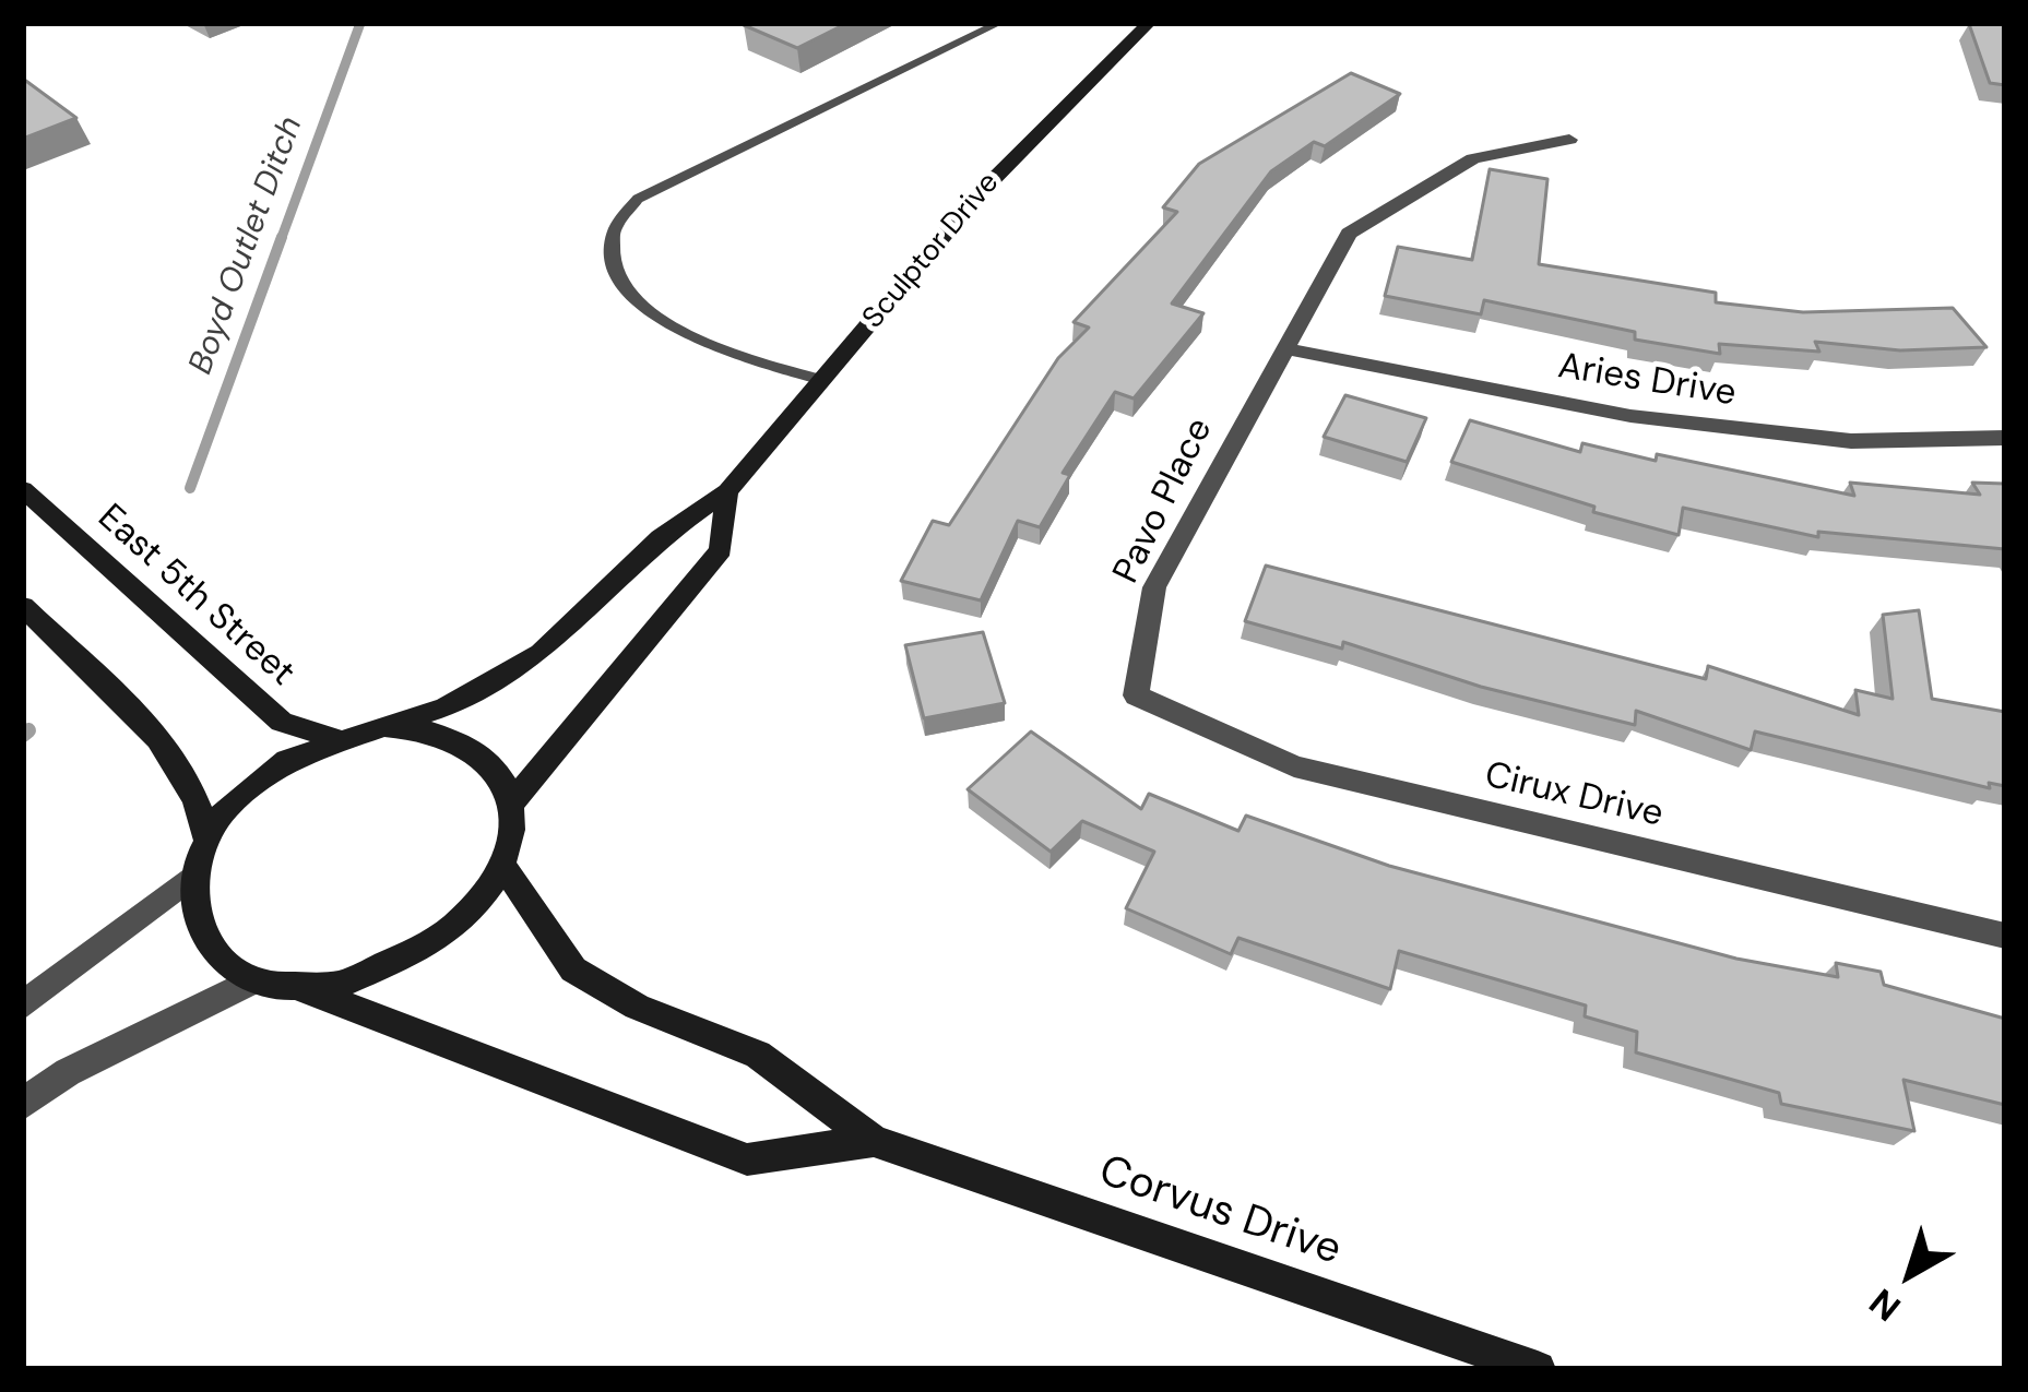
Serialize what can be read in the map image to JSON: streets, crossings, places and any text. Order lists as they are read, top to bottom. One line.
{"streets":{"street":["Sculptor Drive","Aries Drive","Pavo Place","East 5th Street","Cirux Drive","Corvus Drive"]},"crossings":[["Sculptor Drive","East 5th Street"],["Sculptor Drive","Corvus Drive"],["Aries Drive","Pavo Place"],["Pavo Place","Cirux Drive"],["East 5th Street","Corvus Drive"]],"water":["Boyd Outlet Ditch"],"north":"bottom left"}
